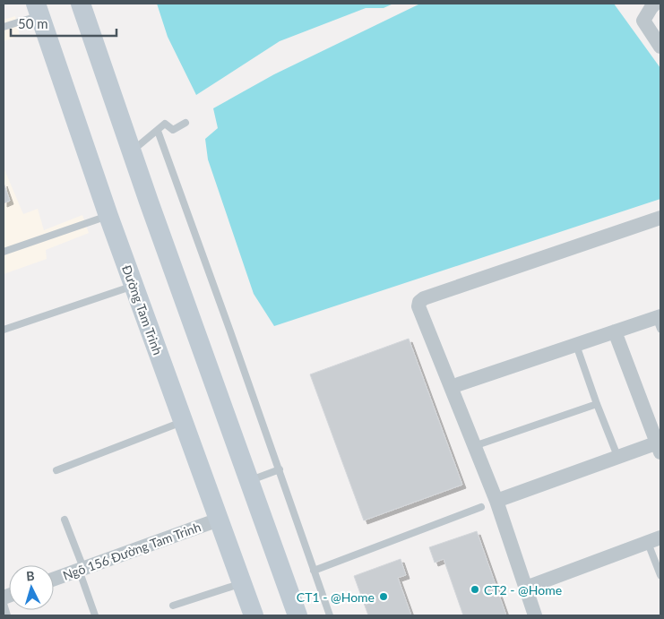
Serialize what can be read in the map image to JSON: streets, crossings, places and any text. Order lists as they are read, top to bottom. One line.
{"streets":{"main road":["Đường Tam Trinh"],"street":["Ngõ 156 Đường Tam Trinh"]},"crossings":[["Đường Tam Trinh","Ngõ 156 Đường Tam Trinh"]],"places":["CT2 - @Home","CT1 - @Home"],"scale_bar":"50 m","north":"top"}
